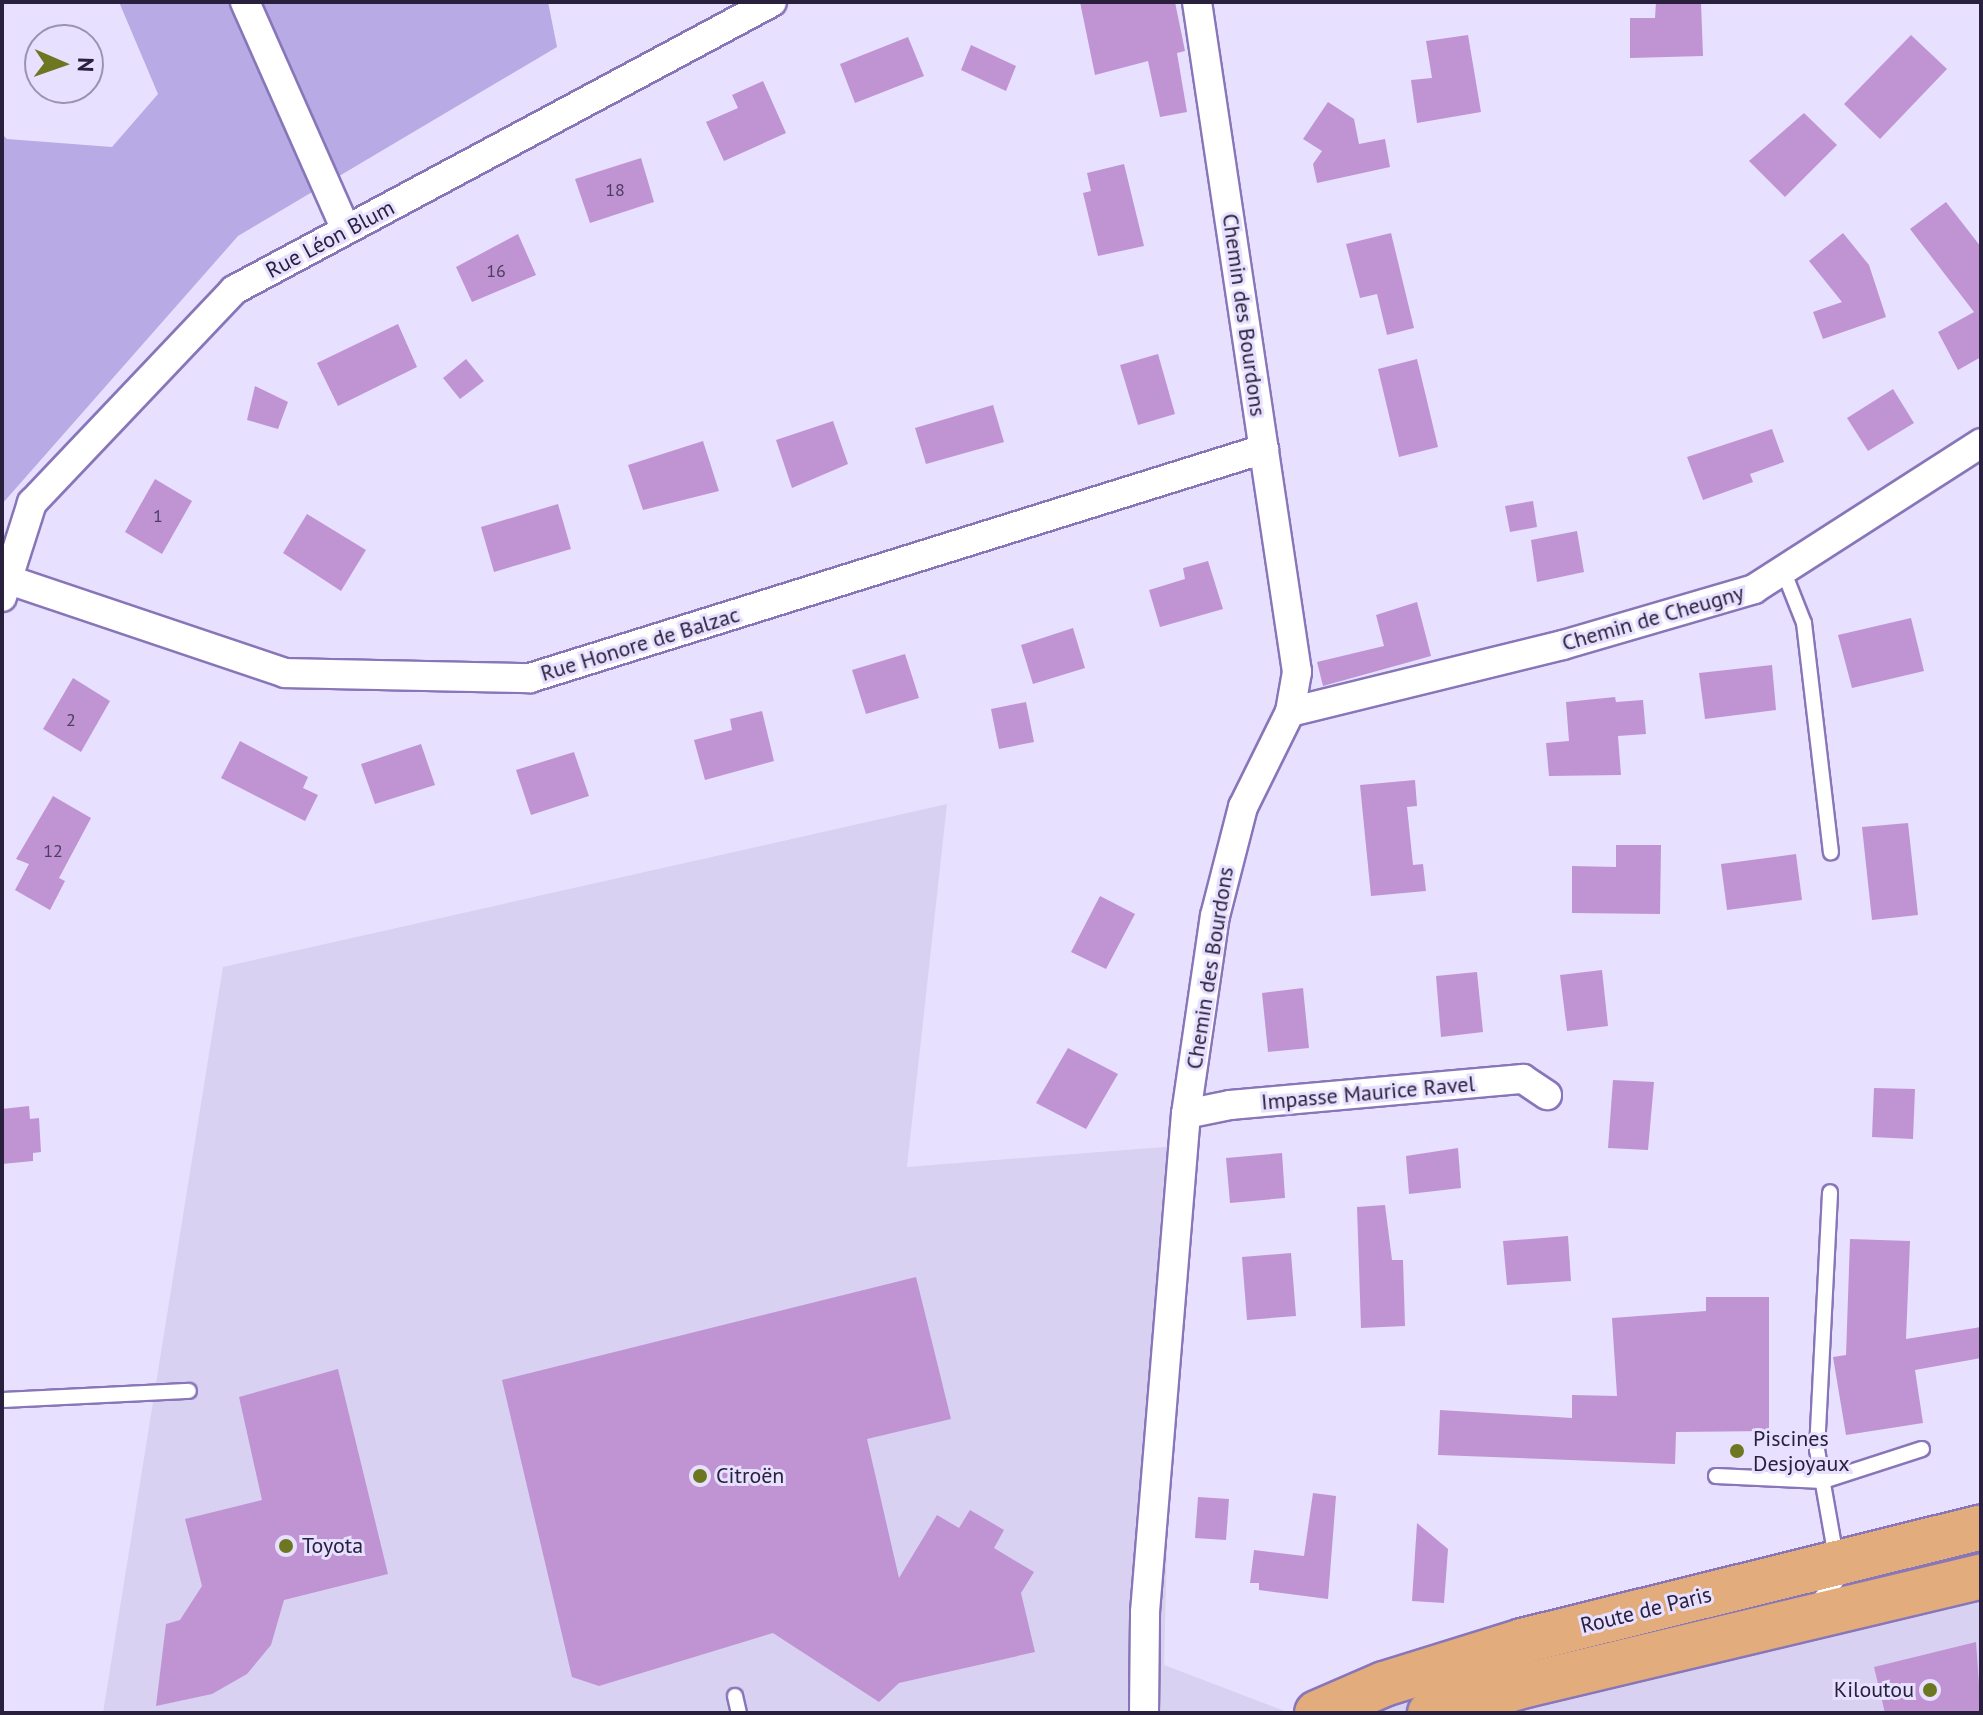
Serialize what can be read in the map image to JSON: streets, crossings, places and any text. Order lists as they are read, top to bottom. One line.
{"streets":{"main road":["Route de Paris"],"street":["Rue Léon Blum","Chemin des Bourdons","Chemin de Cheugny","Rue Honore de Balzac","Impasse Maurice Ravel"]},"crossings":[["Rue Léon Blum","Rue Honore de Balzac"],["Chemin des Bourdons","Chemin de Cheugny"],["Chemin des Bourdons","Rue Honore de Balzac"],["Chemin des Bourdons","Impasse Maurice Ravel"]],"places":["Piscines Desjoyaux","Citroën","Toyota","Kiloutou"],"house_numbers":["18","16","1","2","12"],"north":"right"}
